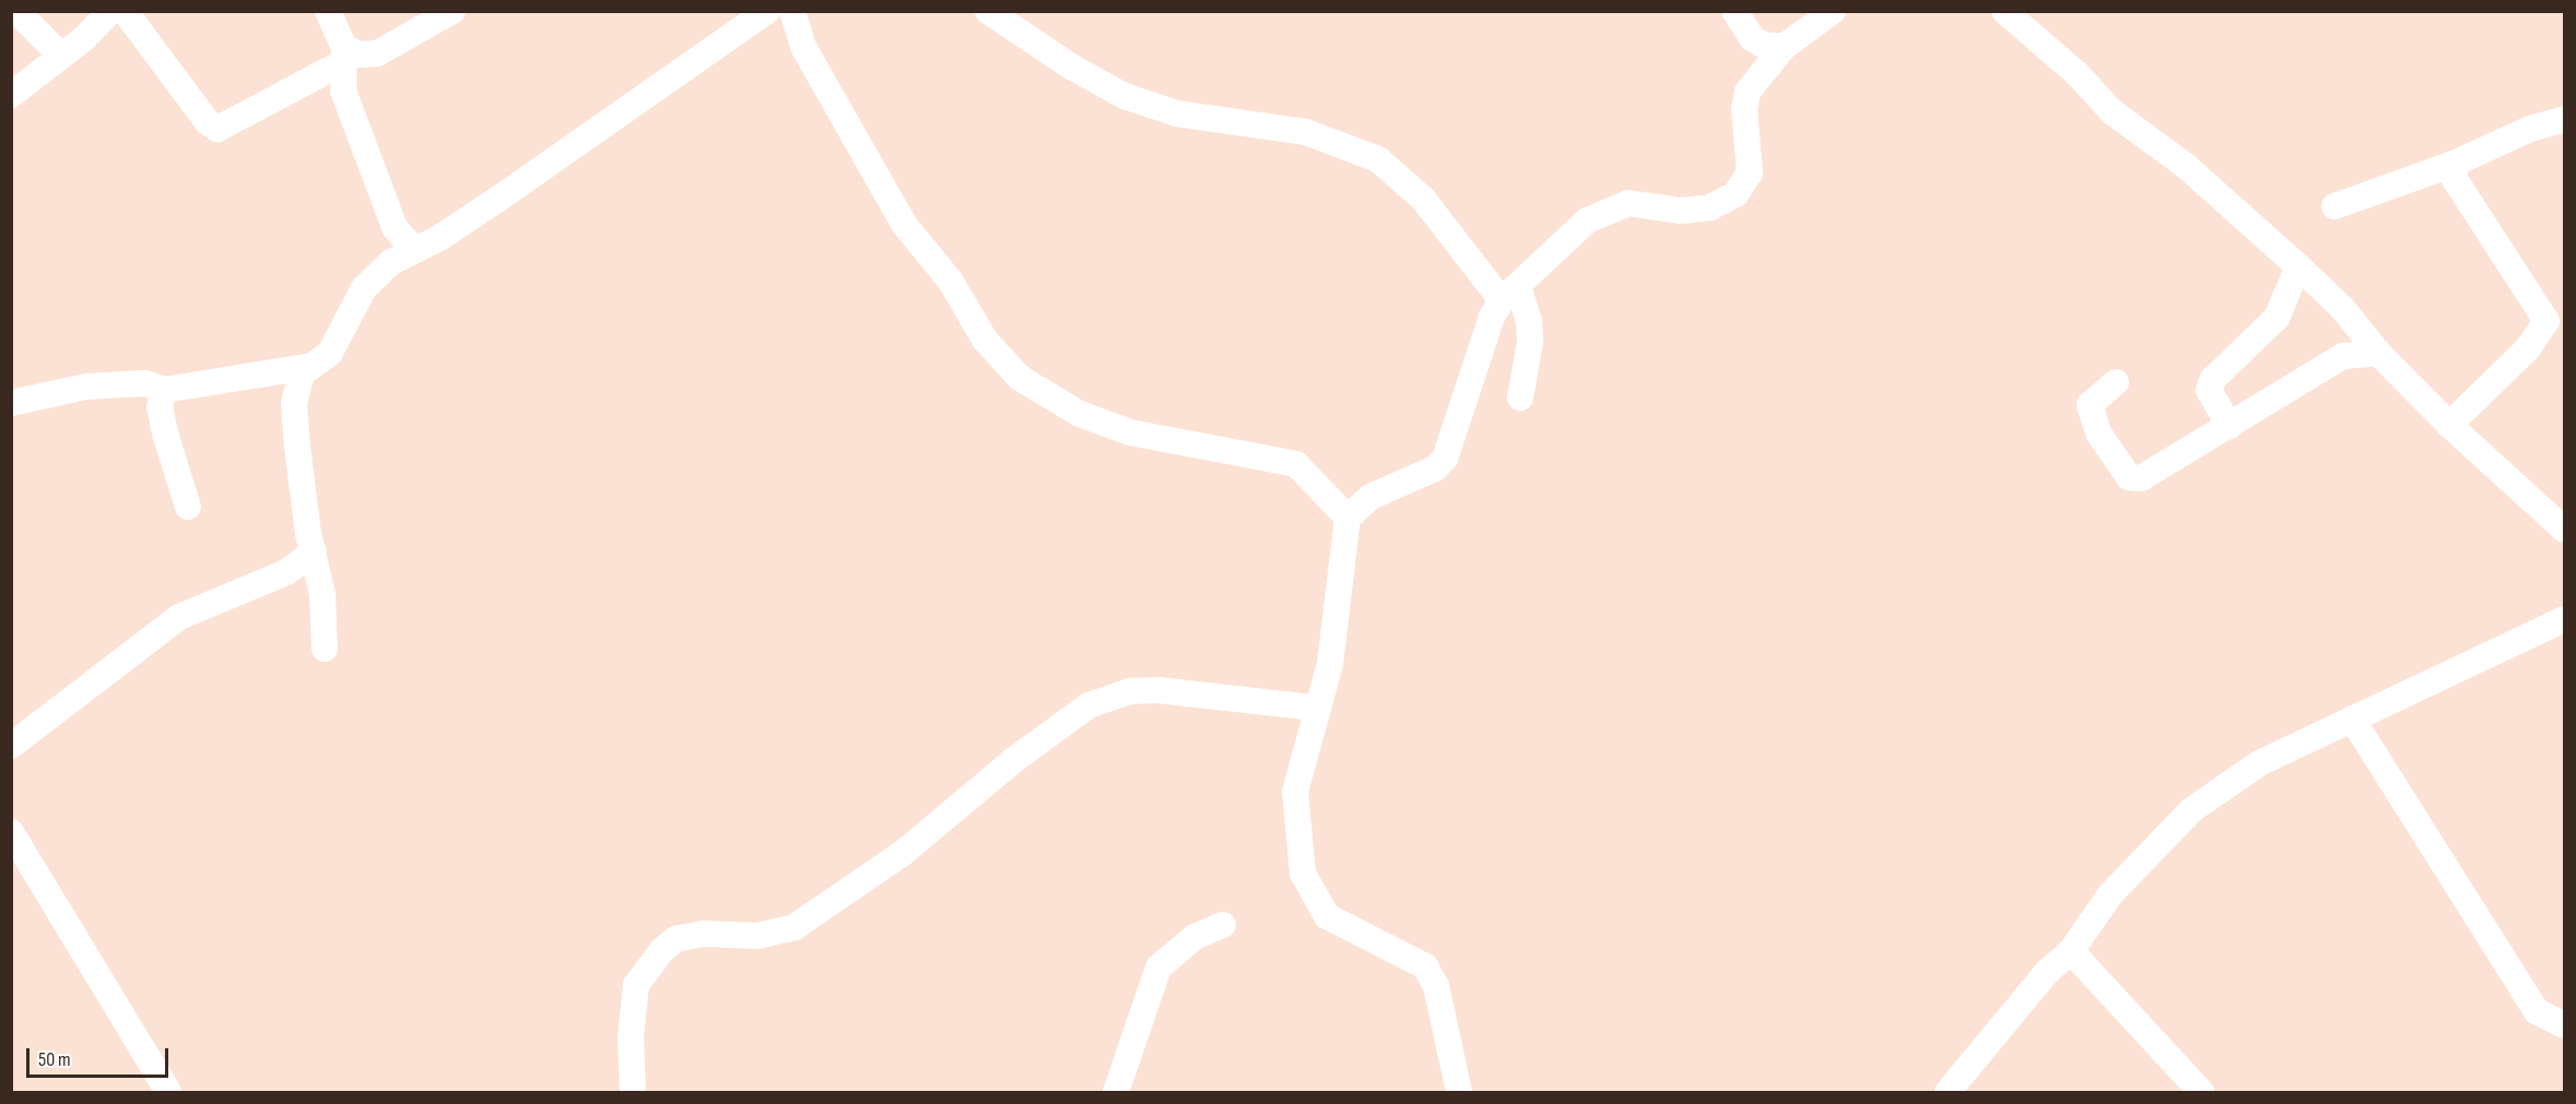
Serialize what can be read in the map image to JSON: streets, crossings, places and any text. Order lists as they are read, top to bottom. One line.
{"scale_bar":"50 m"}
